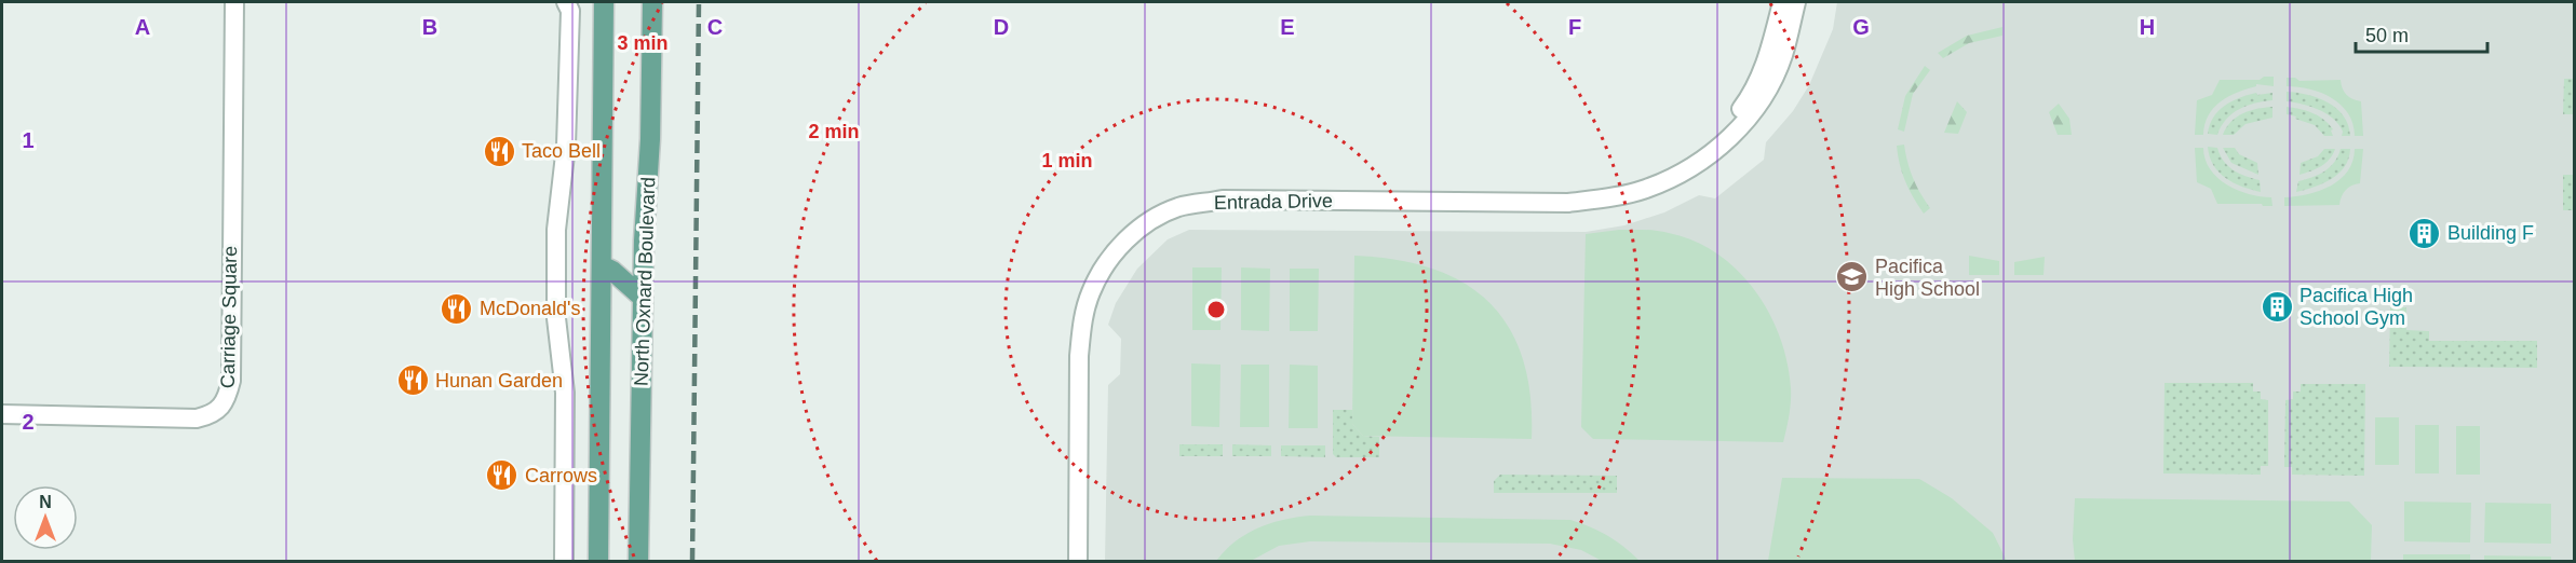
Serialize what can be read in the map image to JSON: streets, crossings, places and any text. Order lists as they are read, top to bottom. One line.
{"streets":{"main road":["North Oxnard Boulevard"],"street":["Entrada Drive","Carriage Square"]},"places":{"restaurant":["Taco Bell","McDonald's","Hunan Garden","Carrows"],"building":["Building F","Pacifica High School Gym"],"school or university":["Pacifica High School"]},"scale_bar":"50 m","north":"top","grid":{"columns":["A","B","C","D","E","F","G","H"],"rows":["1","2"]},"rings":["3 min","2 min","1 min"]}
